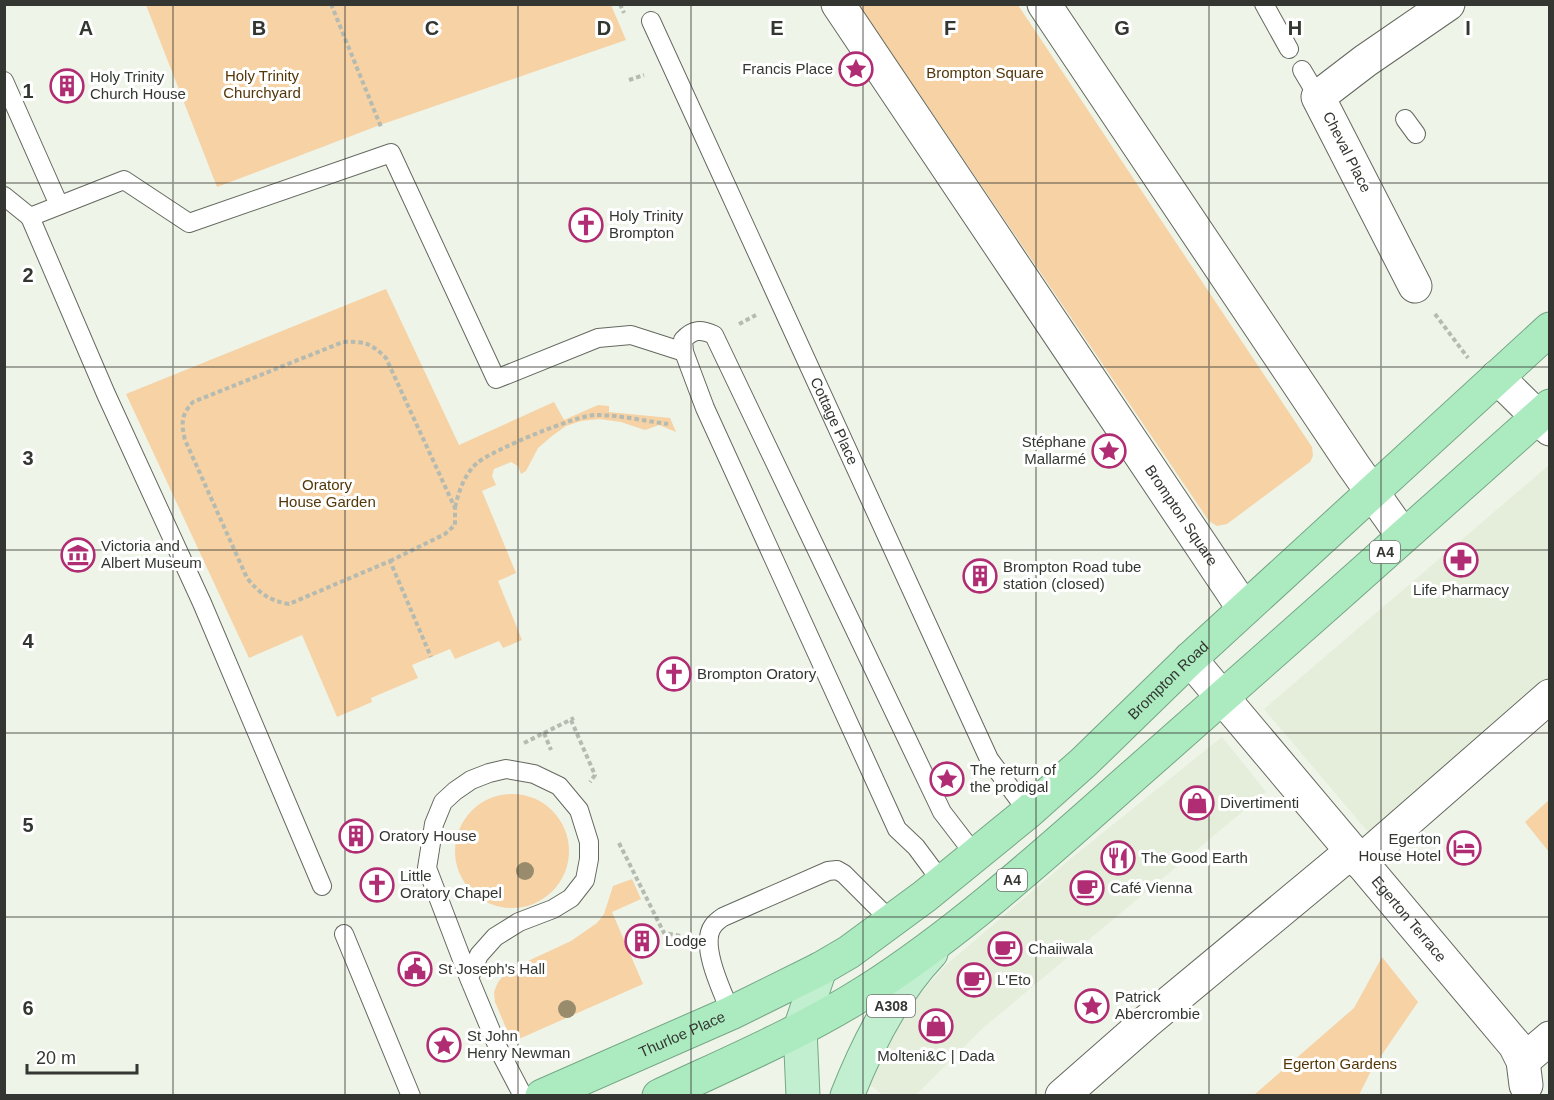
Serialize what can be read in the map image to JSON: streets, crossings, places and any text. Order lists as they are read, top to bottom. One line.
{"streets":{"highway":["A4","Brompton Road","Thurloe Place"],"main road":["A308"],"street":["Cheval Place","Brompton Square","Egerton Terrace"],"lane":["Cottage Place"]},"crossings":[["Cottage Place","Brompton Road"],["Brompton Square","Brompton Road"],["A4","Egerton Terrace"],["A4","A308"],["Brompton Road","Egerton Terrace"],["Brompton Road","Thurloe Place"]],"parks":["Brompton Square","Holy Trinity Churchyard","Oratory House Garden","Egerton Gardens"],"places":{"place":["Francis Place","Stéphane Mallarmé","The return of the prodigal","Patrick Abercrombie","St John Henry Newman"],"building":["Holy Trinity Church House","Brompton Road tube station (closed)","Oratory House","Lodge"],"church":["Holy Trinity Brompton","Brompton Oratory","Little Oratory Chapel"],"museum":["Victoria and Albert Museum"],"pharmacy":["Life Pharmacy"],"shop":["Divertimenti","Molteni&C | Dada"],"hotel":["Egerton House Hotel"],"restaurant":["The Good Earth"],"cafe":["Café Vienna","Chaiiwala","L'Eto"],"public building":["St Joseph's Hall"]},"scale_bar":"20 m","grid":{"columns":["A","B","C","D","E","F","G","H","I"],"rows":["1","2","3","4","5","6"]}}
